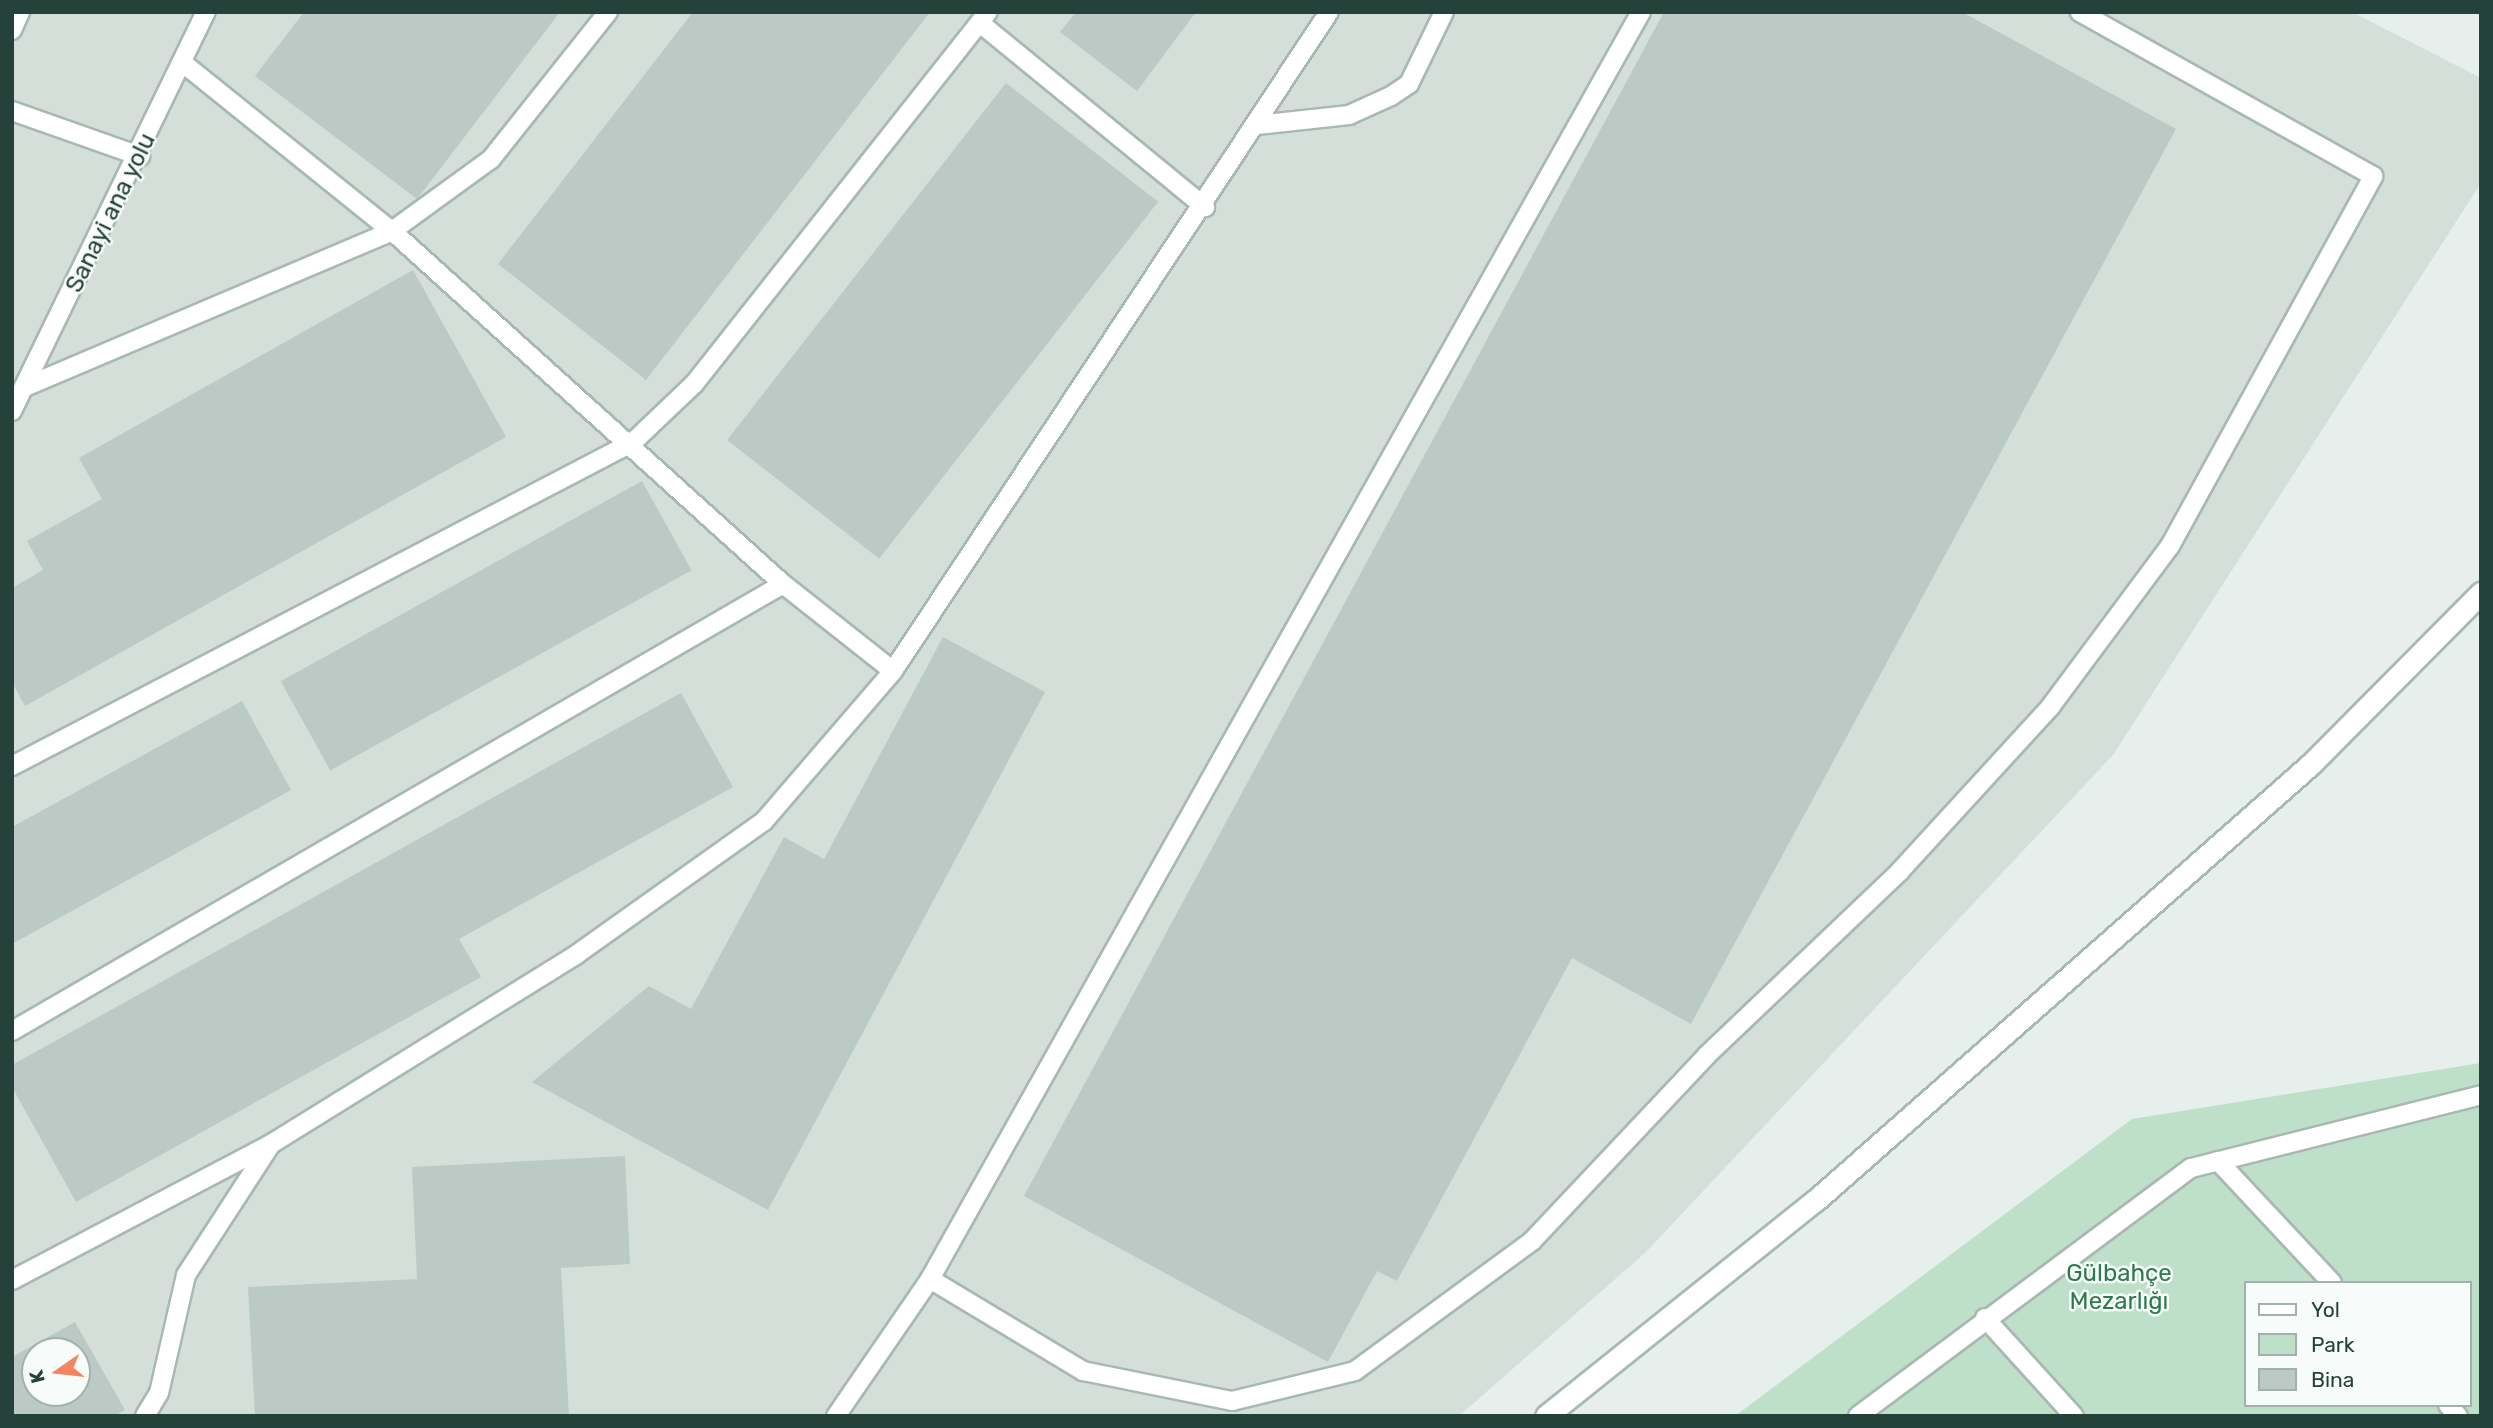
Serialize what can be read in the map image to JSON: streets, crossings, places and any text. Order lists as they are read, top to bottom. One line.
{"streets":{"lane":["Sanayi ana yolu"]},"parks":["Gülbahçe Mezarlığı"],"legend":["Yol","Park","Bina"],"north":"left"}
